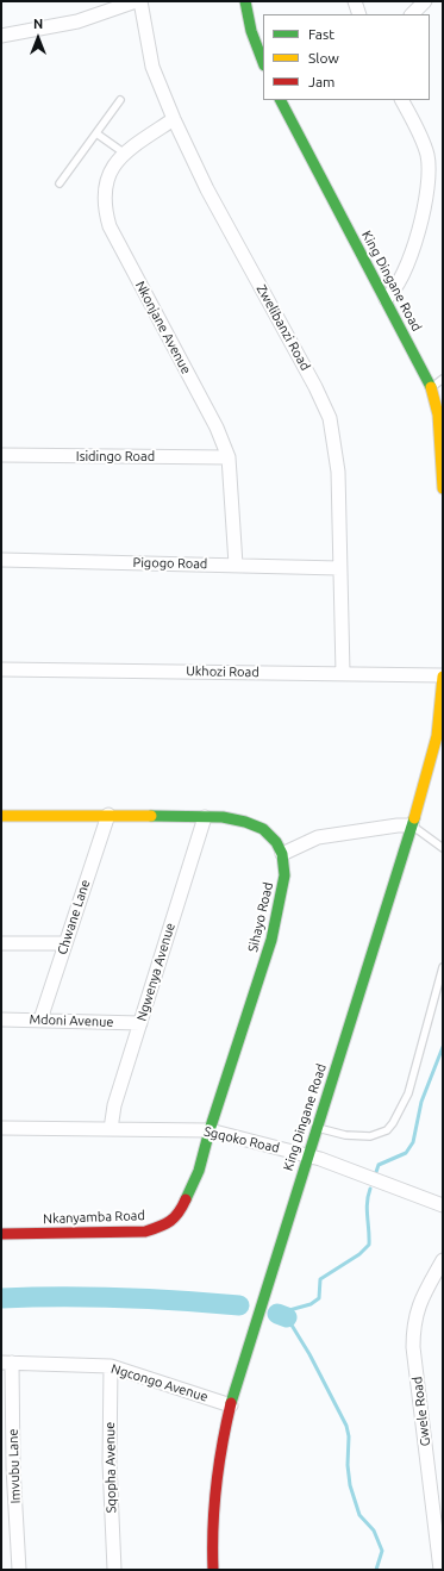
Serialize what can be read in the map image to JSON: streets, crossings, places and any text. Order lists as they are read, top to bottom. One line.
{"streets":{"street":["King Dingane Road","Nkonjane Avenue","Zwelibanzi Road","Isidingo Road","Pigogo Road","Ukhozi Road","Chwane Lane","Sihayo Road","Ngwenya Avenue","Mdoni Avenue","Sgqoko Road","Nkanyamba Road","Ngcongo Avenue","Gwele Road","Imvubu Lane","Sqopha Avenue"]},"crossings":[["King Dingane Road","Ukhozi Road"],["King Dingane Road","Sgqoko Road"],["King Dingane Road","Ngcongo Avenue"],["Nkonjane Avenue","Zwelibanzi Road"],["Nkonjane Avenue","Isidingo Road"],["Nkonjane Avenue","Pigogo Road"],["Zwelibanzi Road","Pigogo Road"],["Zwelibanzi Road","Ukhozi Road"],["Chwane Lane","Mdoni Avenue"],["Sihayo Road","Sgqoko Road"],["Sihayo Road","Nkanyamba Road"],["Ngwenya Avenue","Mdoni Avenue"],["Ngwenya Avenue","Sgqoko Road"],["Sgqoko Road","Nkanyamba Road"],["Ngcongo Avenue","Imvubu Lane"],["Ngcongo Avenue","Sqopha Avenue"]],"legend":["Fast","Slow","Jam"],"north":"top"}
